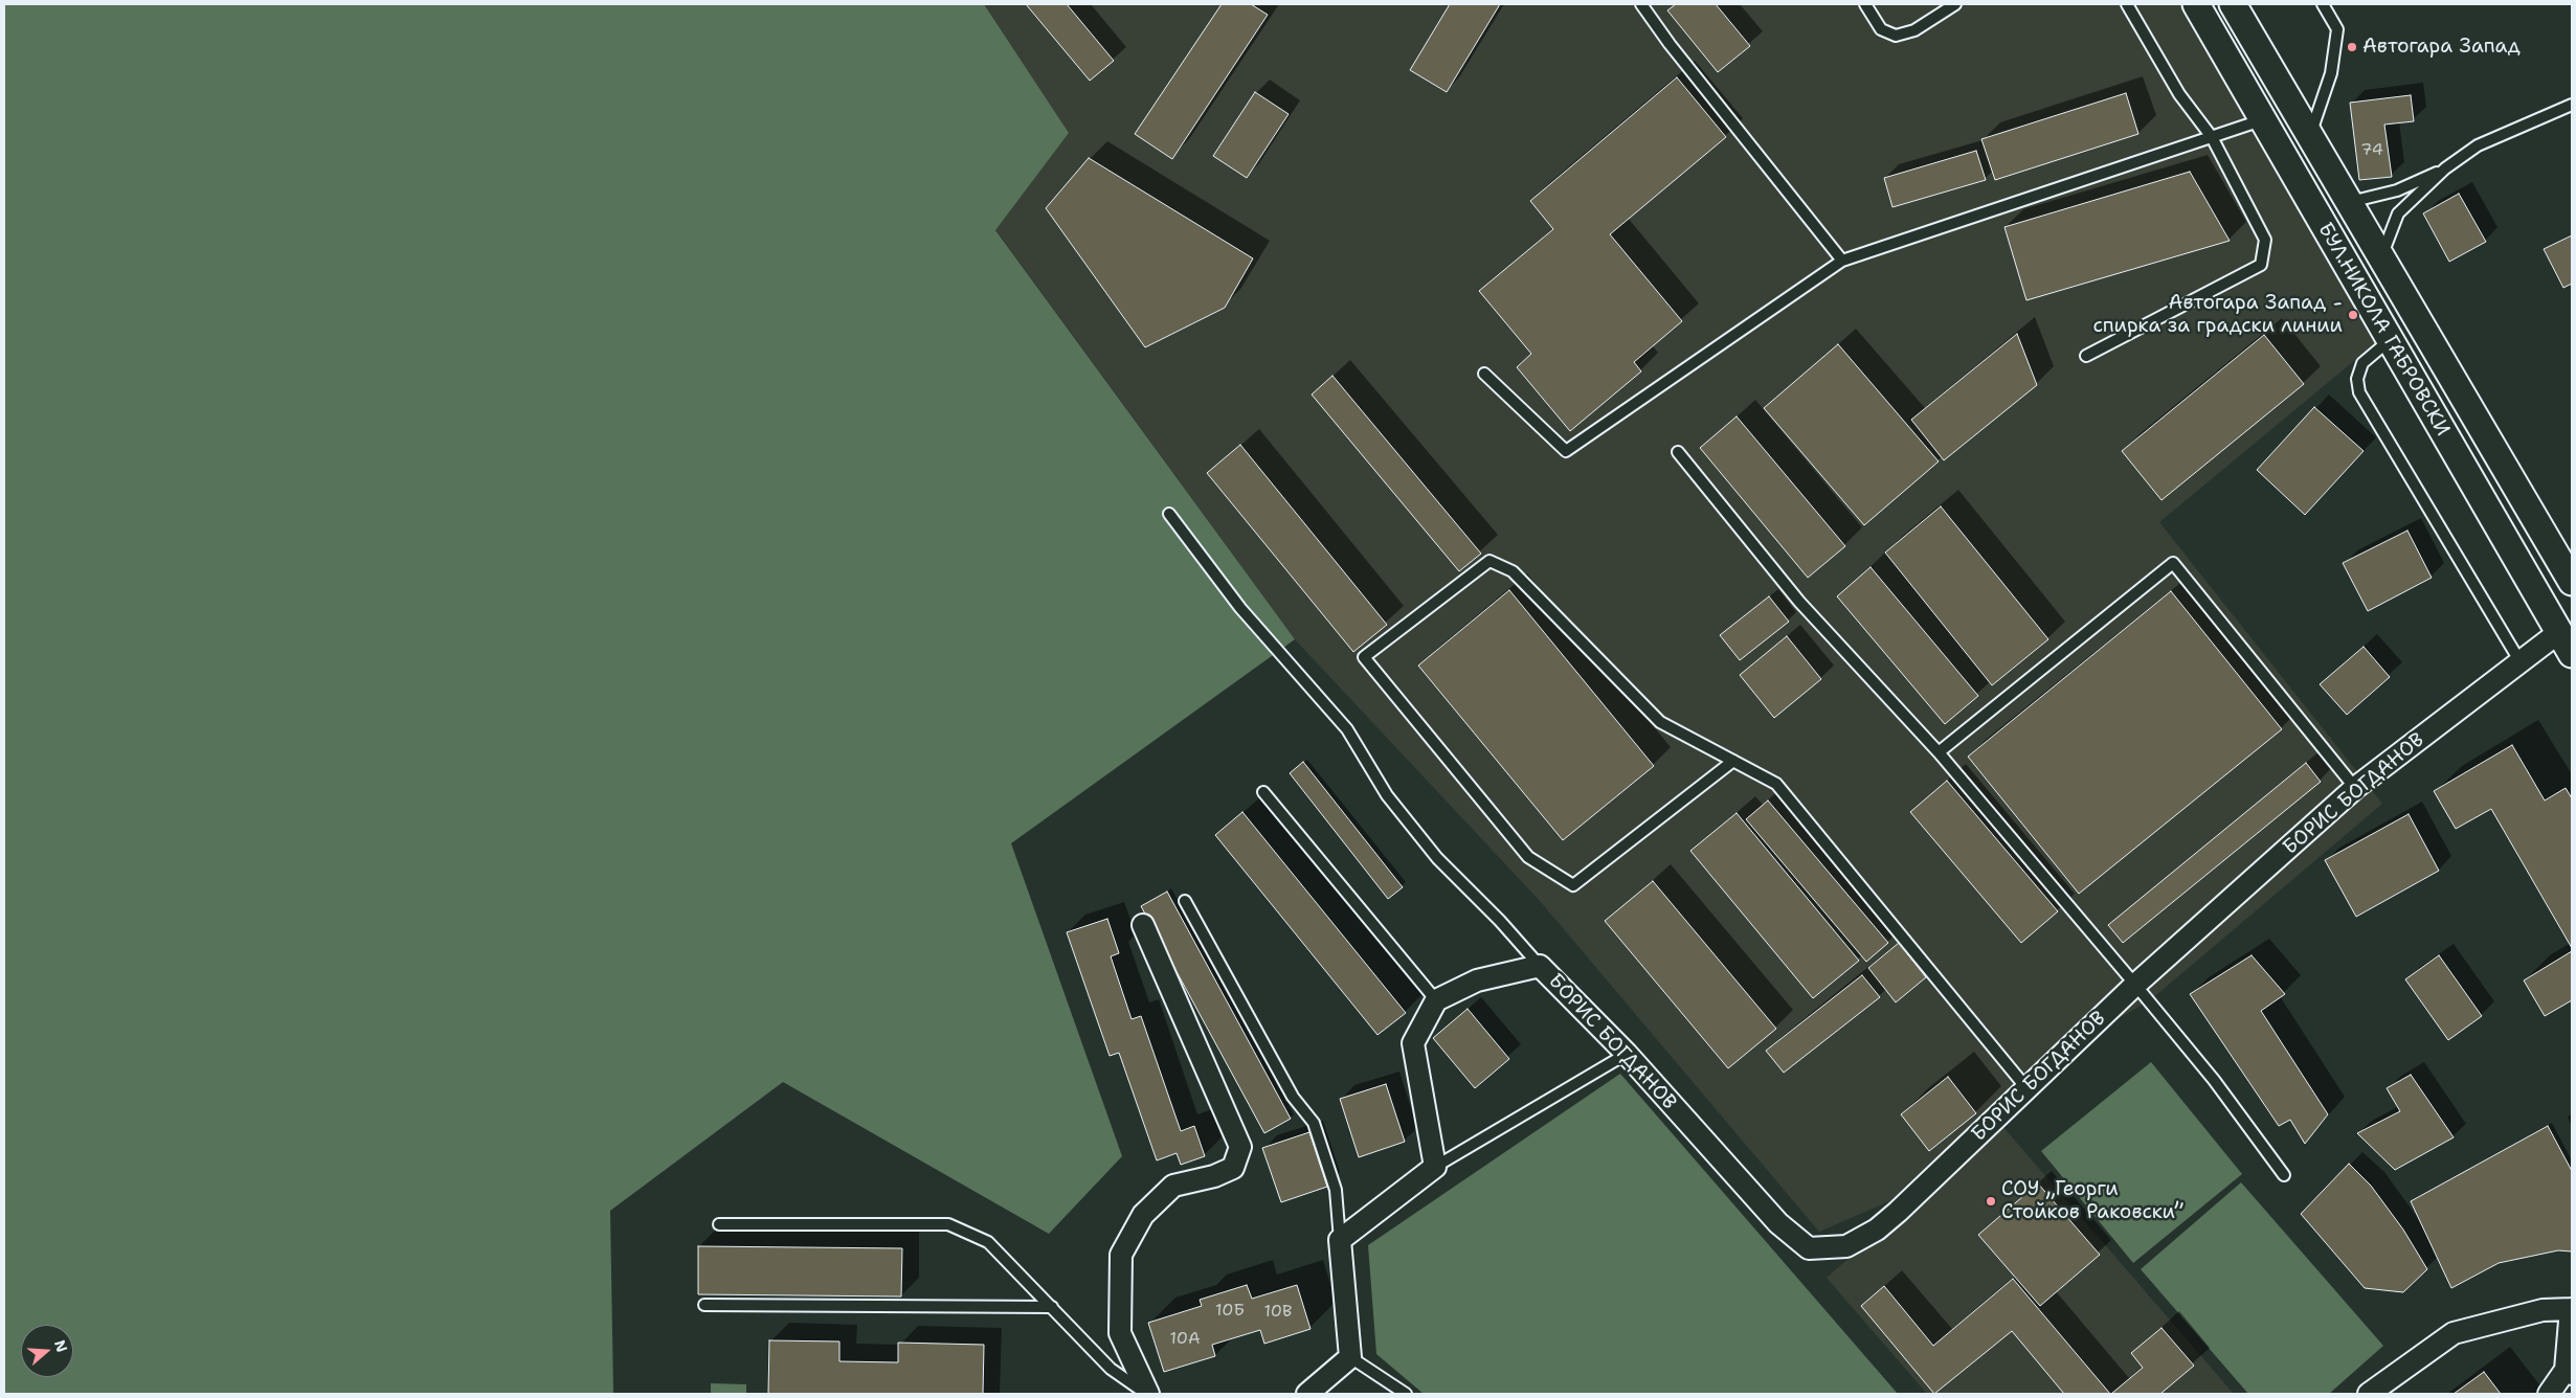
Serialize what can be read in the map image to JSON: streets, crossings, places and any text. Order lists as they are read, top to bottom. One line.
{"streets":{"street":["БУЛ.НИКОЛА ГАБРОВСКИ","БОРИС БОГДАНОВ"]},"crossings":[["БУЛ.НИКОЛА ГАБРОВСКИ","БОРИС БОГДАНОВ"]],"places":["Автогара Запад","Автогара Запад - спирка за градски линии","СОУ „Георги Стойков Раковски”"],"house_numbers":["74","10Б","10В","10А"],"north":"right"}
